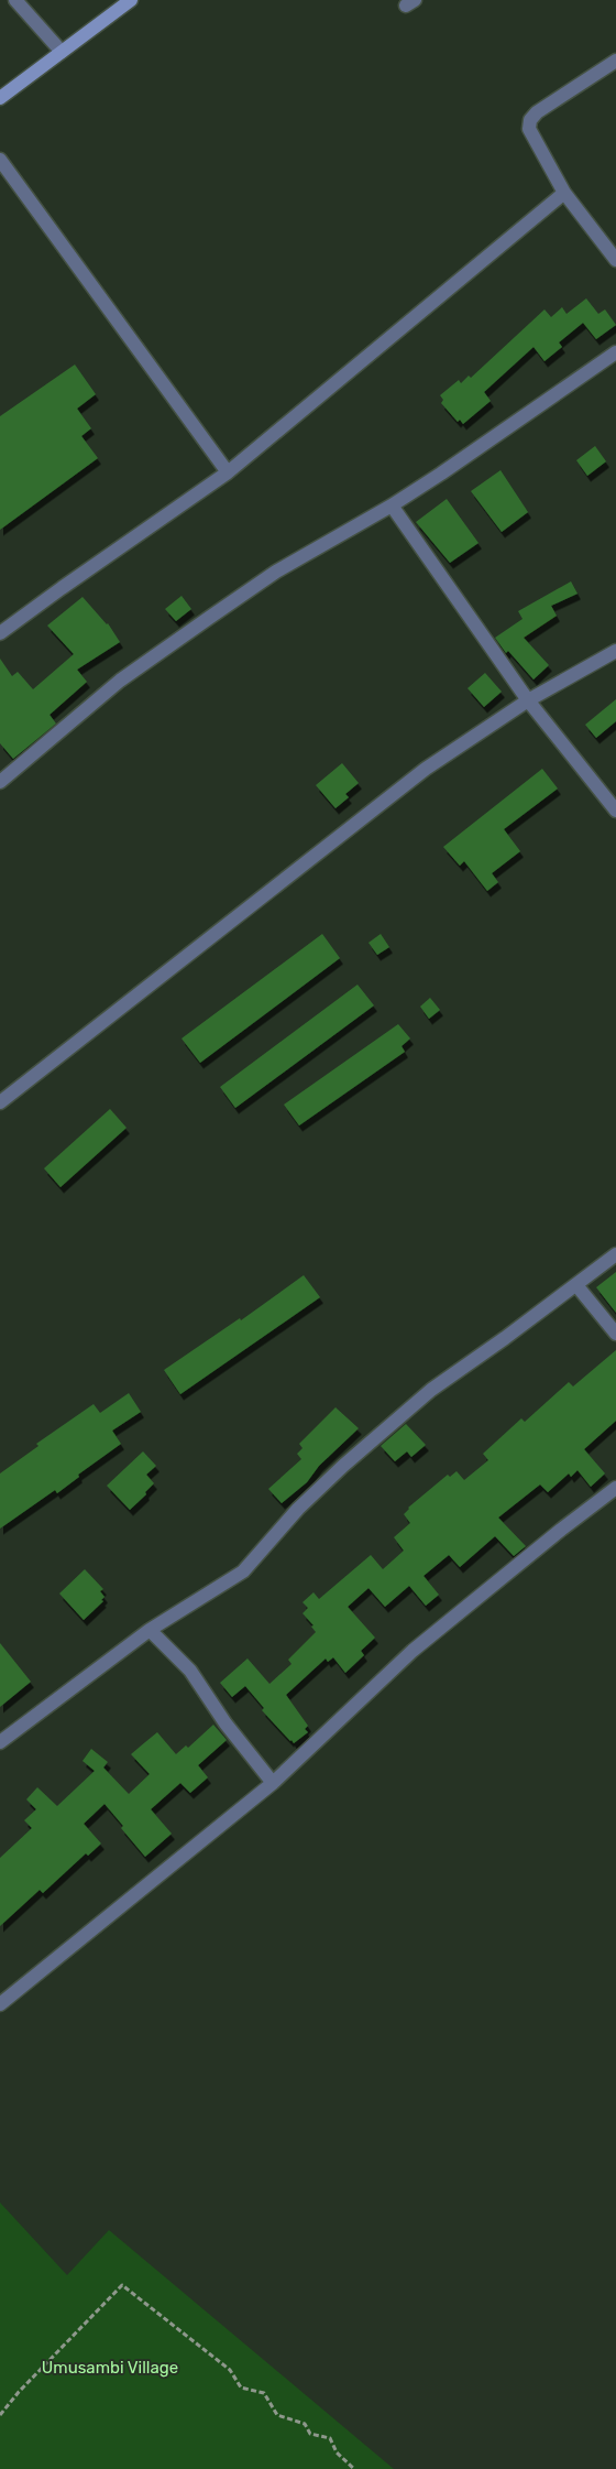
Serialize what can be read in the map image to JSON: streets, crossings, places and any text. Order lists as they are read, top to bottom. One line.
{"parks":["Umusambi Village"]}
